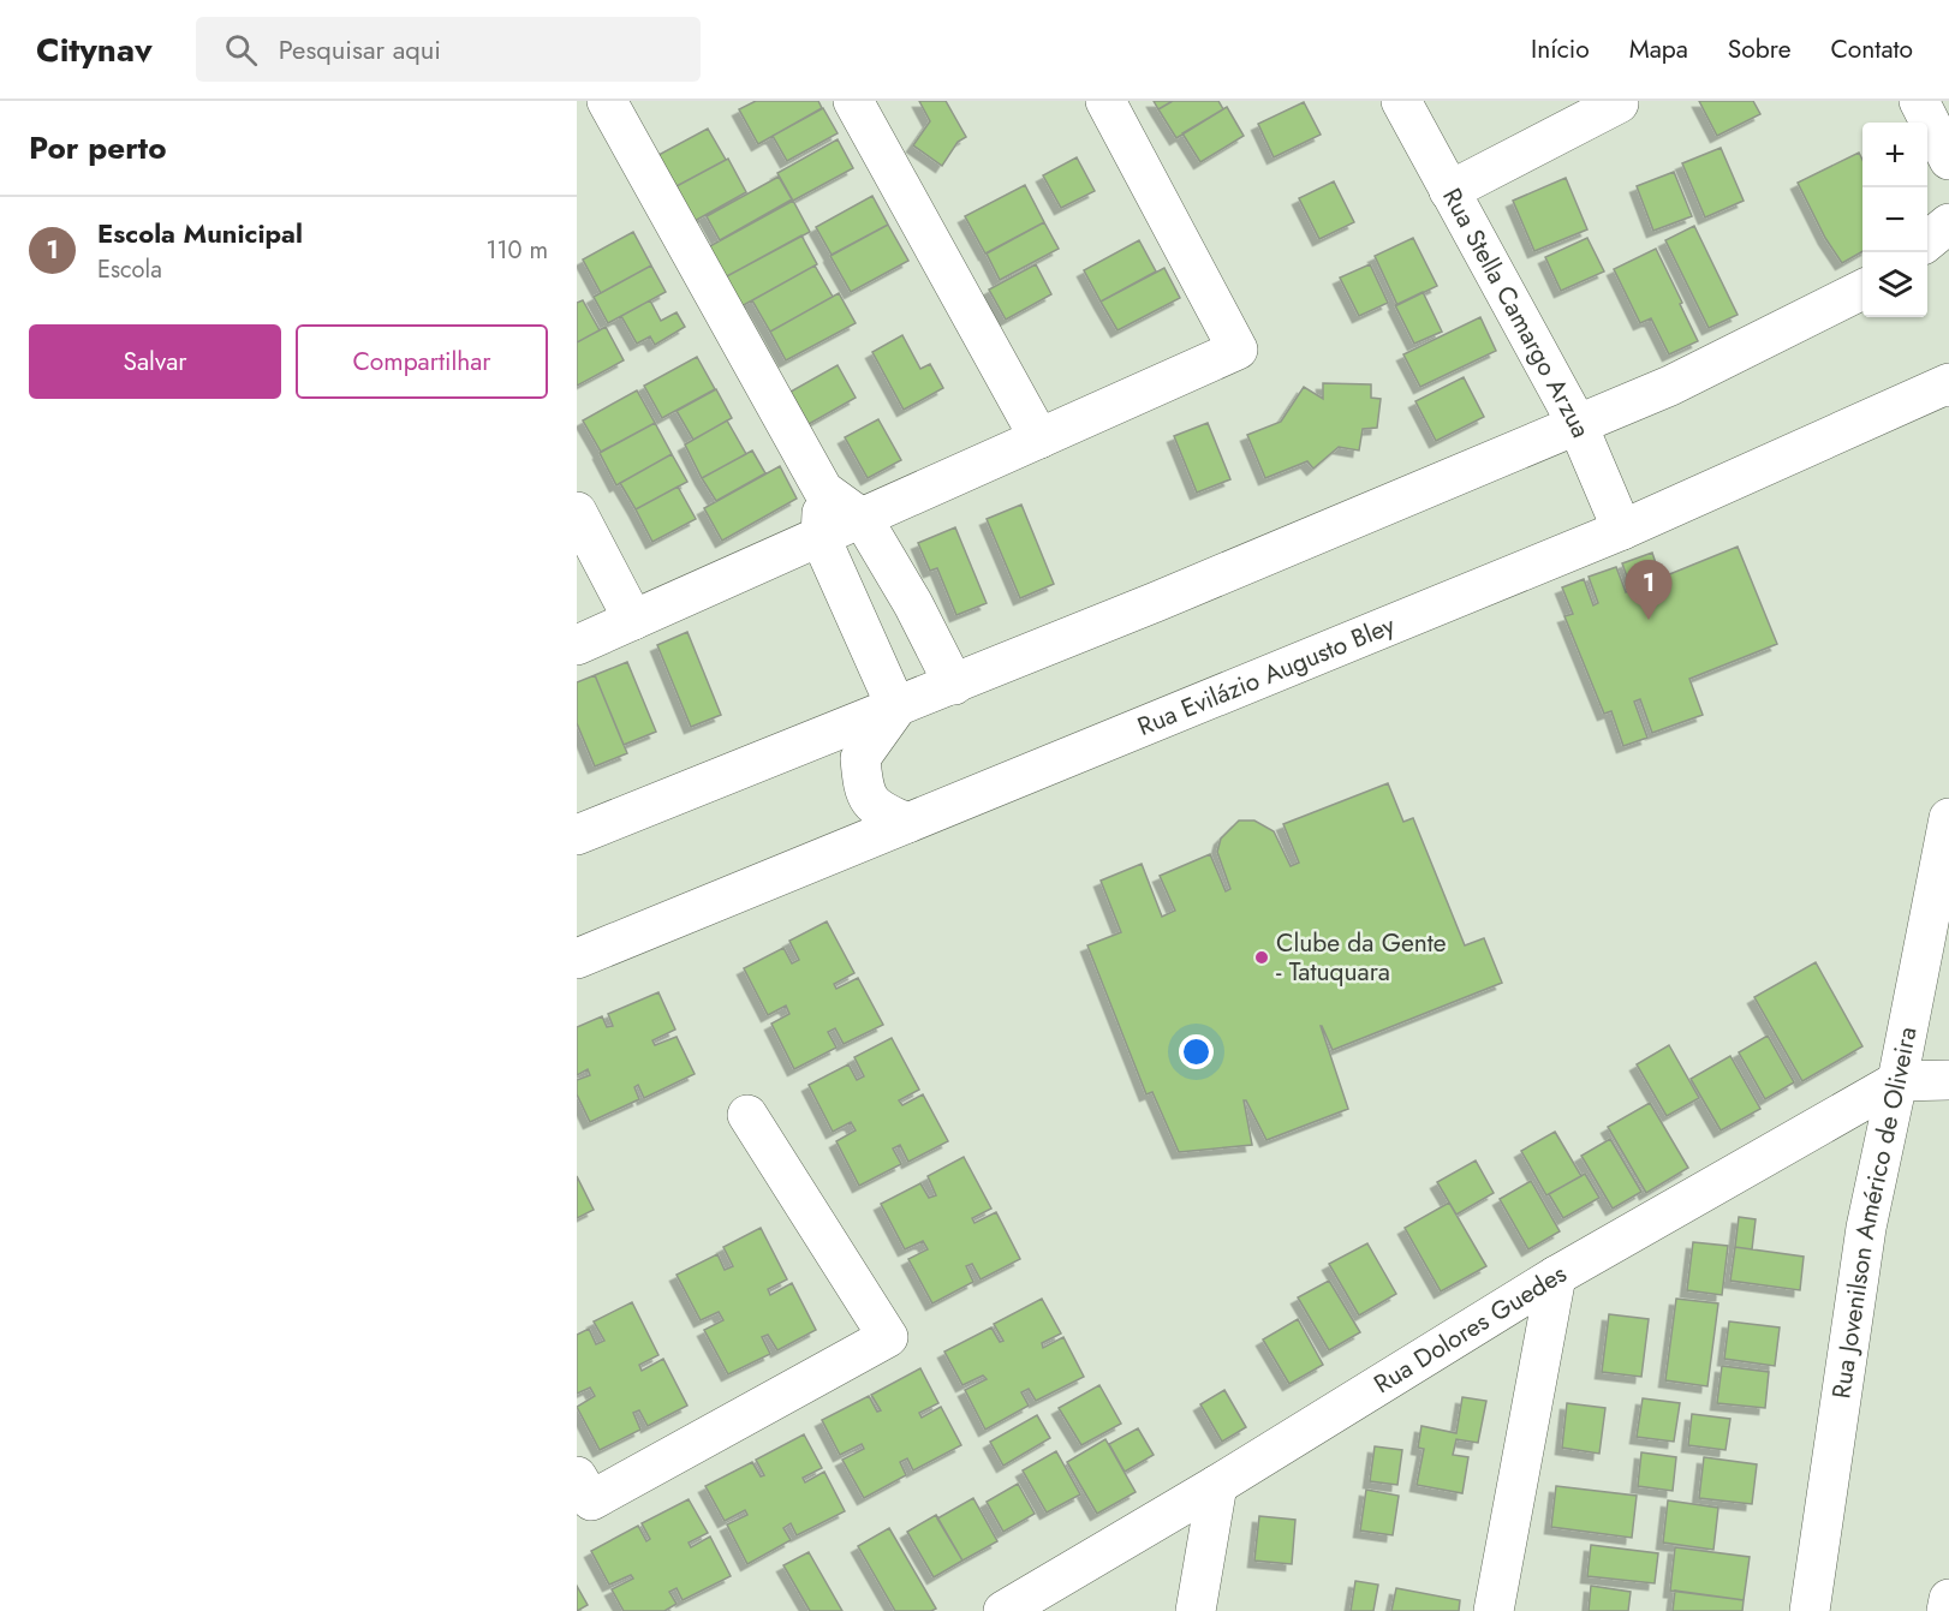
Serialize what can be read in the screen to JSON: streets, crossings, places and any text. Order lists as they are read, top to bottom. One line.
{"streets":{"street":["Rua Stella Camargo Arzua","Rua Evilázio Augusto Bley","Rua Jovenilson Américo de Oliveira","Rua Dolores Guedes"]},"crossings":[["Rua Stella Camargo Arzua","Rua Evilázio Augusto Bley"],["Rua Jovenilson Américo de Oliveira","Rua Dolores Guedes"]],"places":["Clube da Gente - Tatuquara"],"page":{"header":"Citynav","search":"Pesquisar aqui","nav":["Início","Mapa","Sobre","Contato"],"heading":"Por perto","map_buttons":["+","−"],"list":[{"mark":"1","name":"Escola Municipal","note":"Escola","value":"110 m"}],"buttons":["Salvar","Compartilhar"],"pins":"1"}}
